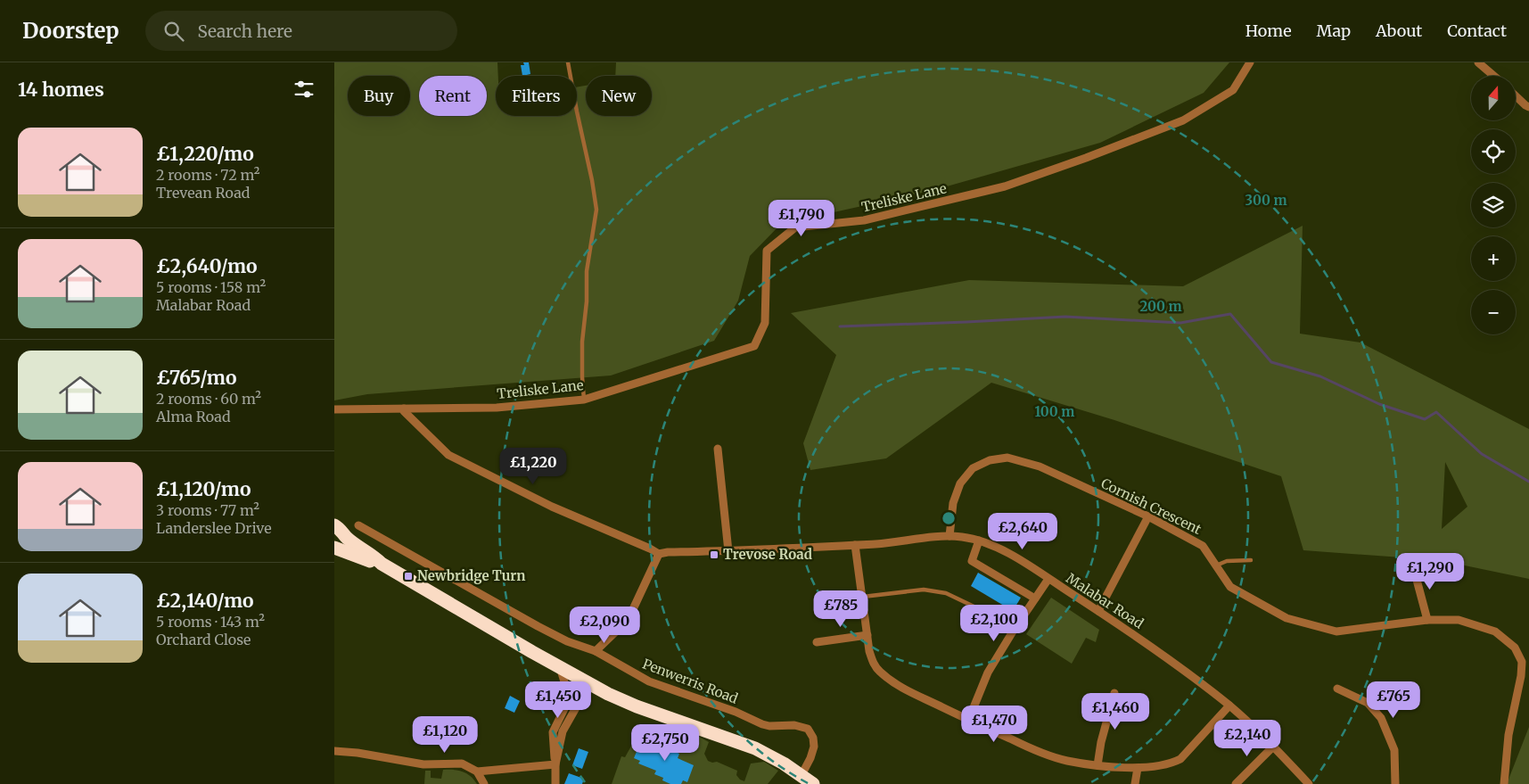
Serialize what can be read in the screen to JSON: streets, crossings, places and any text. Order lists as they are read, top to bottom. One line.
{"streets":{"street":["Treliske Lane","Cornish Crescent","Malabar Road","Penwerris Road"]},"crossings":[["Cornish Crescent","Malabar Road"]],"places":{"transit":["Trevose Road","Newbridge Turn"]},"north":"top","page":{"header":"Doorstep","search":"Search here","nav":["Home","Map","About","Contact"],"heading":"14 homes","map_buttons":["+","−"],"chip":["Buy","Rent","Filters","New"],"list":[{"name":"£1,220/mo","note":"2 rooms · 72 m² · Trevean Road"},{"name":"£2,640/mo","note":"5 rooms · 158 m² · Malabar Road"},{"name":"£765/mo","note":"2 rooms · 60 m² · Alma Road"},{"name":"£1,120/mo","note":"3 rooms · 77 m² · Landerslee Drive"},{"name":"£2,140/mo","note":"5 rooms · 143 m² · Orchard Close"}],"price":["£1,790","£1,220","£2,640","£1,290","£785","£2,100","£2,090","£1,450","£765","£1,460","£1,470","£1,120","£2,140","£2,750"]},"rings":["300 m","200 m","100 m"]}
